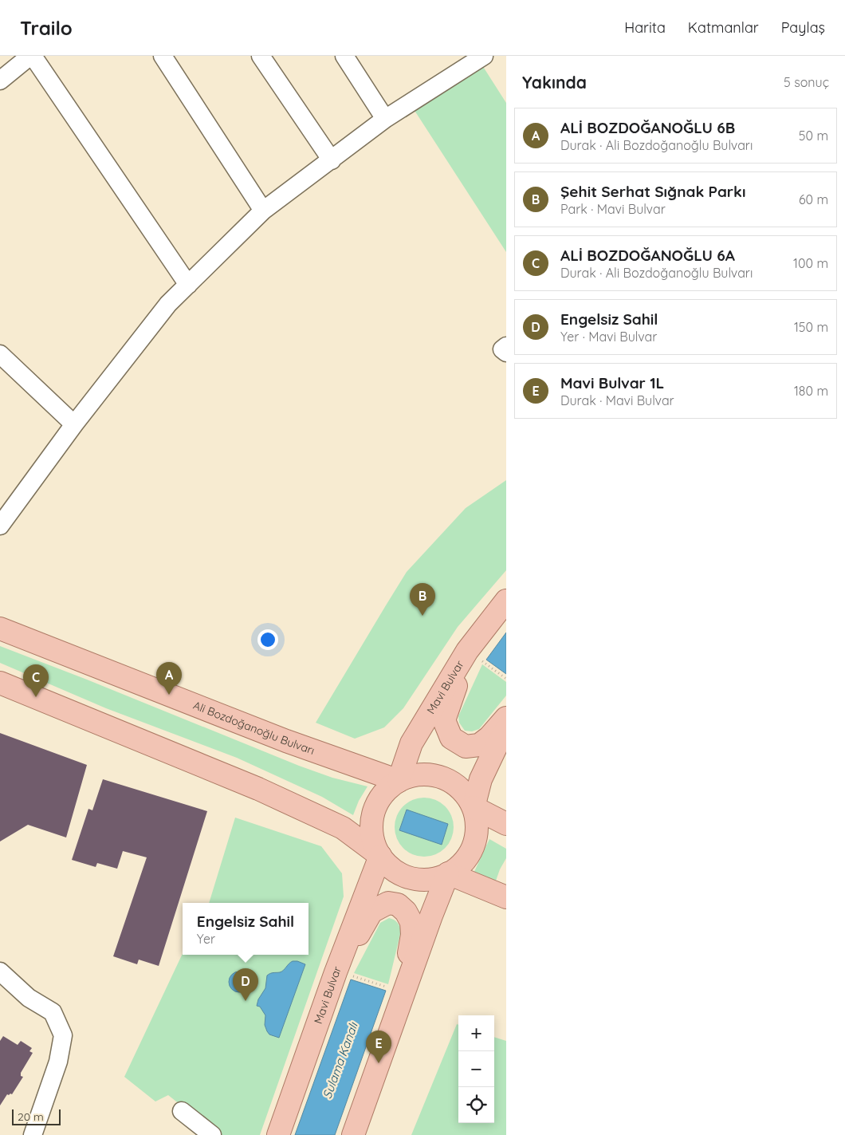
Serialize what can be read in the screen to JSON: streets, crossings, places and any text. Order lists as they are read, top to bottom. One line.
{"streets":{"main road":["Mavi Bulvar","Ali Bozdoğanoğlu Bulvarı"]},"crossings":[["Mavi Bulvar","Ali Bozdoğanoğlu Bulvarı"]],"water":["Sulama Kanalı"],"scale_bar":"20 m","page":{"header":"Trailo","nav":["Harita","Katmanlar","Paylaş"],"heading":["Yakında","5 sonuç"],"list":[{"mark":"A","name":"ALİ BOZDOĞANOĞLU 6B","note":"Durak · Ali Bozdoğanoğlu Bulvarı","value":"50 m"},{"mark":"B","name":"Şehit Serhat Sığnak Parkı","note":"Park · Mavi Bulvar","value":"60 m"},{"mark":"C","name":"ALİ BOZDOĞANOĞLU 6A","note":"Durak · Ali Bozdoğanoğlu Bulvarı","value":"100 m"},{"mark":"D","name":"Engelsiz Sahil","note":"Yer · Mavi Bulvar","value":"150 m"},{"mark":"E","name":"Mavi Bulvar 1L","note":"Durak · Mavi Bulvar","value":"180 m"}],"pins":["B","A","C","D","E"],"popup":["Engelsiz Sahil","Yer"],"map_buttons":["+","−"],"scale":"20 m"}}
